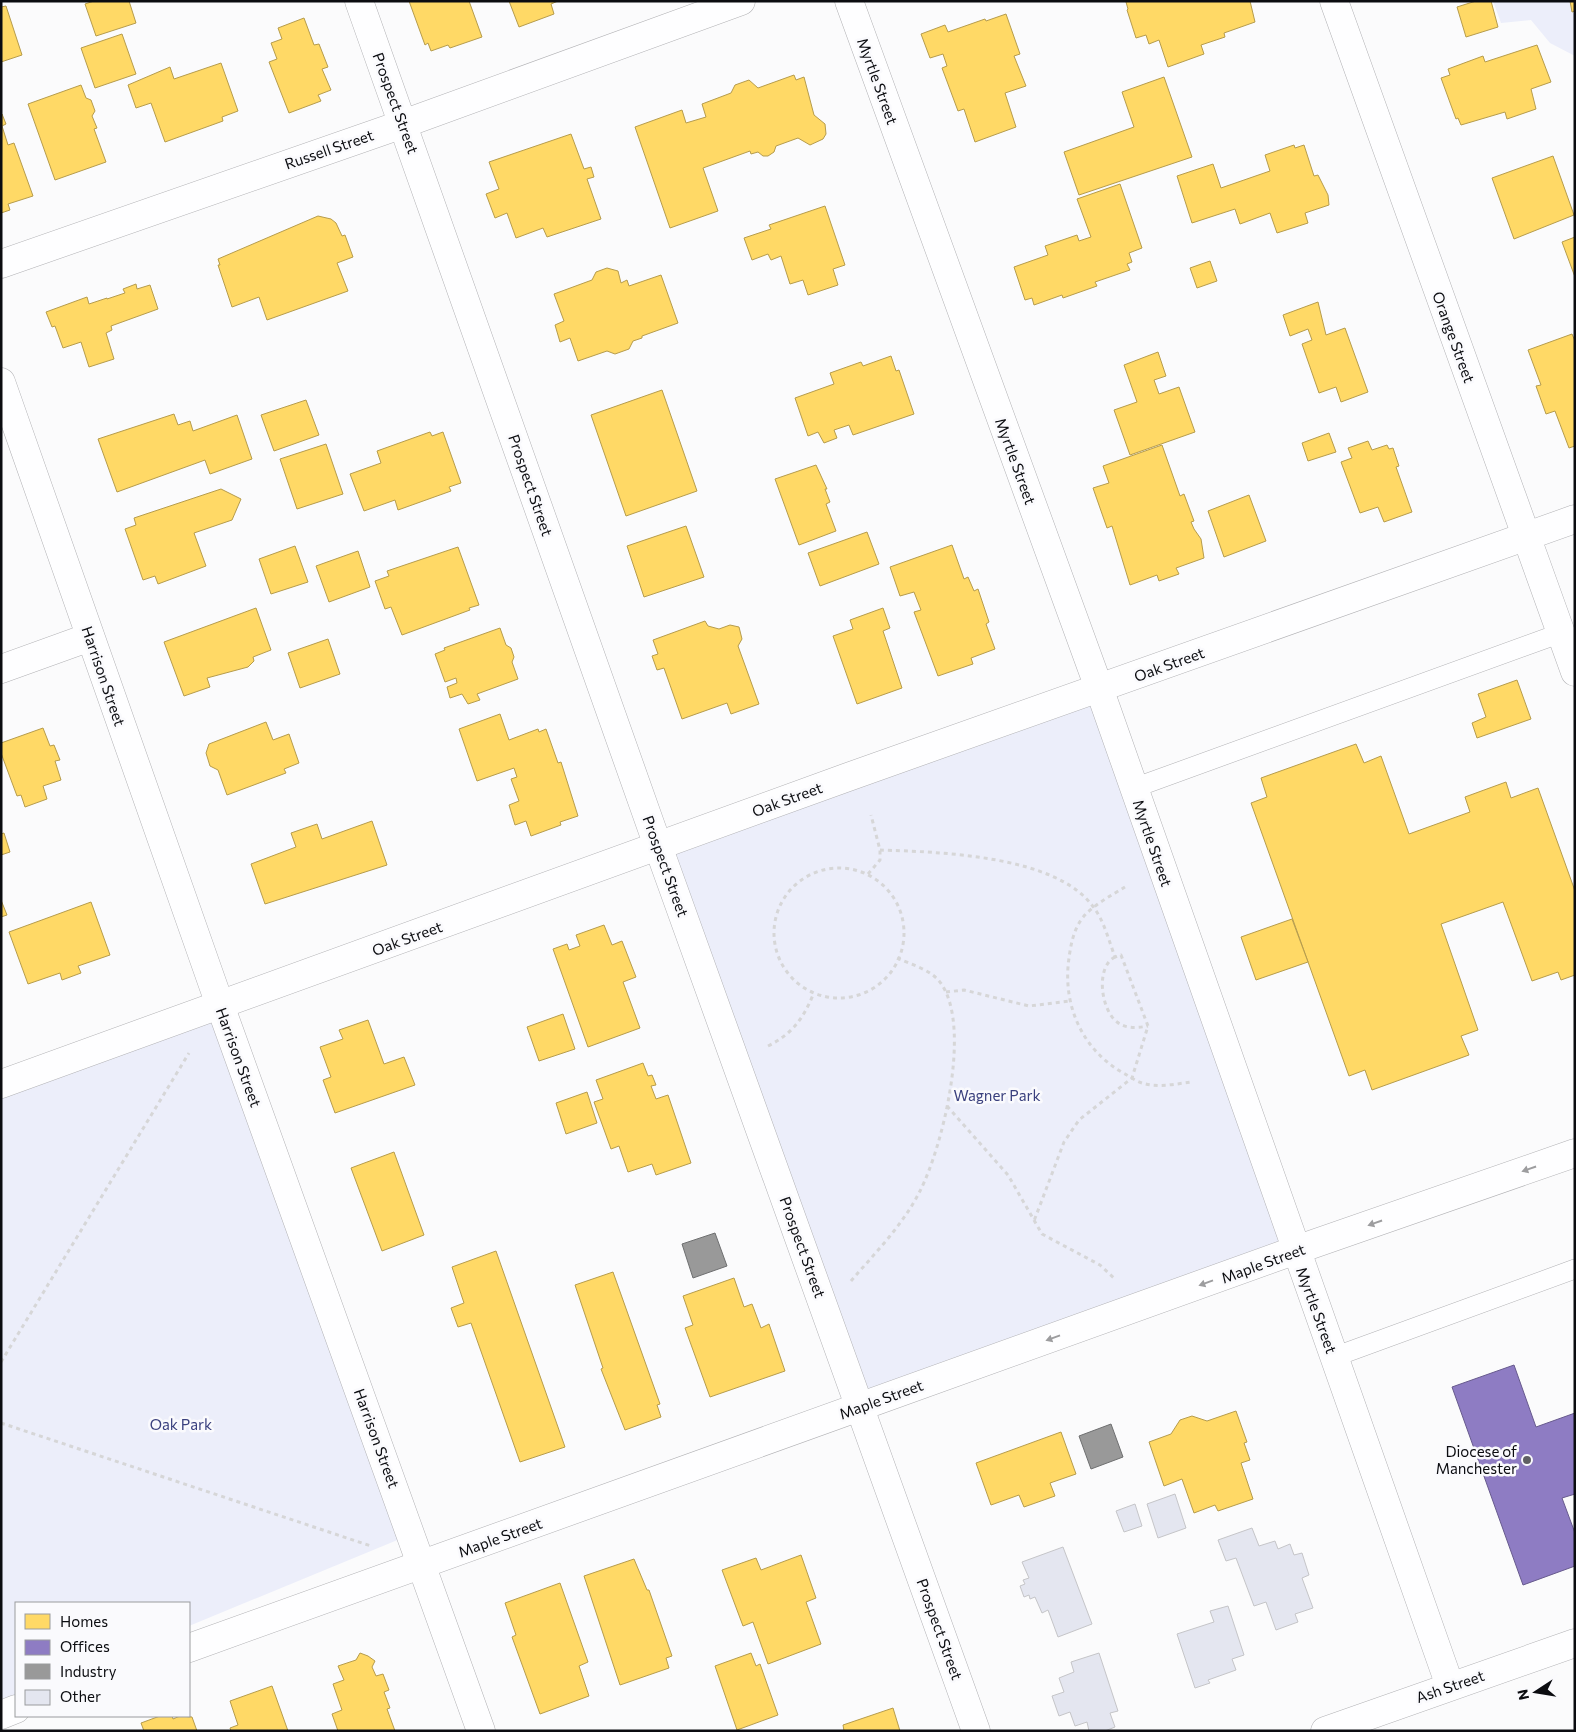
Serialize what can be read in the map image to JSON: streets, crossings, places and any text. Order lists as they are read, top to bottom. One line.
{"streets":{"street":["Myrtle Street","Prospect Street","Russell Street","Orange Street","Oak Street","Harrison Street","Maple Street","Ash Street"]},"crossings":[["Myrtle Street","Oak Street"],["Myrtle Street","Maple Street"],["Myrtle Street","Ash Street"],["Prospect Street","Russell Street"],["Prospect Street","Oak Street"],["Prospect Street","Maple Street"],["Orange Street","Oak Street"],["Oak Street","Harrison Street"],["Harrison Street","Maple Street"]],"one_way":["Maple Street"],"parks":["Wagner Park","Oak Park"],"places":["Diocese of Manchester"],"legend":["Homes","Offices","Industry","Other"],"north":"left"}
